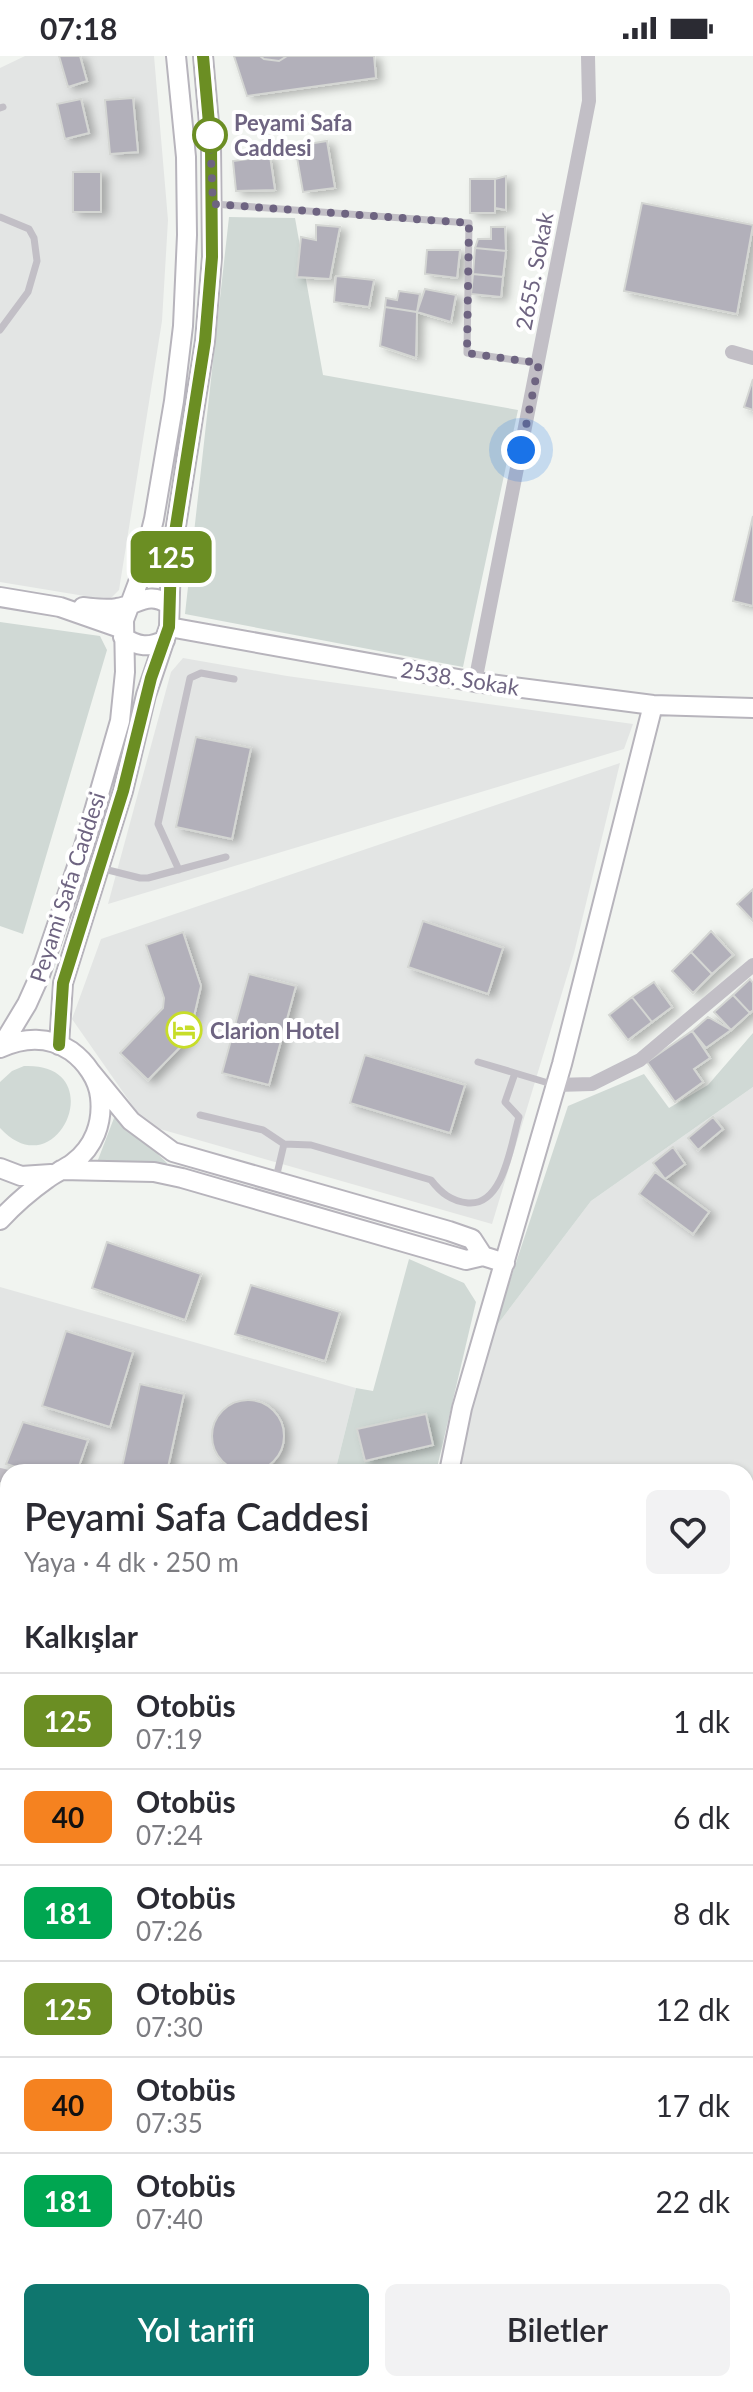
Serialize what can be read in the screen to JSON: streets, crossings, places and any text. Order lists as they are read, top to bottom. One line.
{"streets":{"main road":["2538. Sokak","Peyami Safa Caddesi"],"street":["2655. Sokak"]},"crossings":[["2655. Sokak","2538. Sokak"],["2538. Sokak","Peyami Safa Caddesi"]],"places":{"other":["Peyami Safa Caddesi"],"hotel":["Clarion Hotel"]},"lines":["bus line 125"],"page":{"status":"07:18","on_map":"125","heading":[["Peyami Safa Caddesi","Yaya · 4 dk · 250 m"],"Kalkışlar"],"list":[{"mark":"125","name":"Otobüs","note":"07:19","value":"1 dk"},{"mark":"40","name":"Otobüs","note":"07:24","value":"6 dk"},{"mark":"181","name":"Otobüs","note":"07:26","value":"8 dk"},{"mark":"125","name":"Otobüs","note":"07:30","value":"12 dk"},{"mark":"40","name":"Otobüs","note":"07:35","value":"17 dk"},{"mark":"181","name":"Otobüs","note":"07:40","value":"22 dk"}],"buttons":["Yol tarifi","Biletler"]}}
